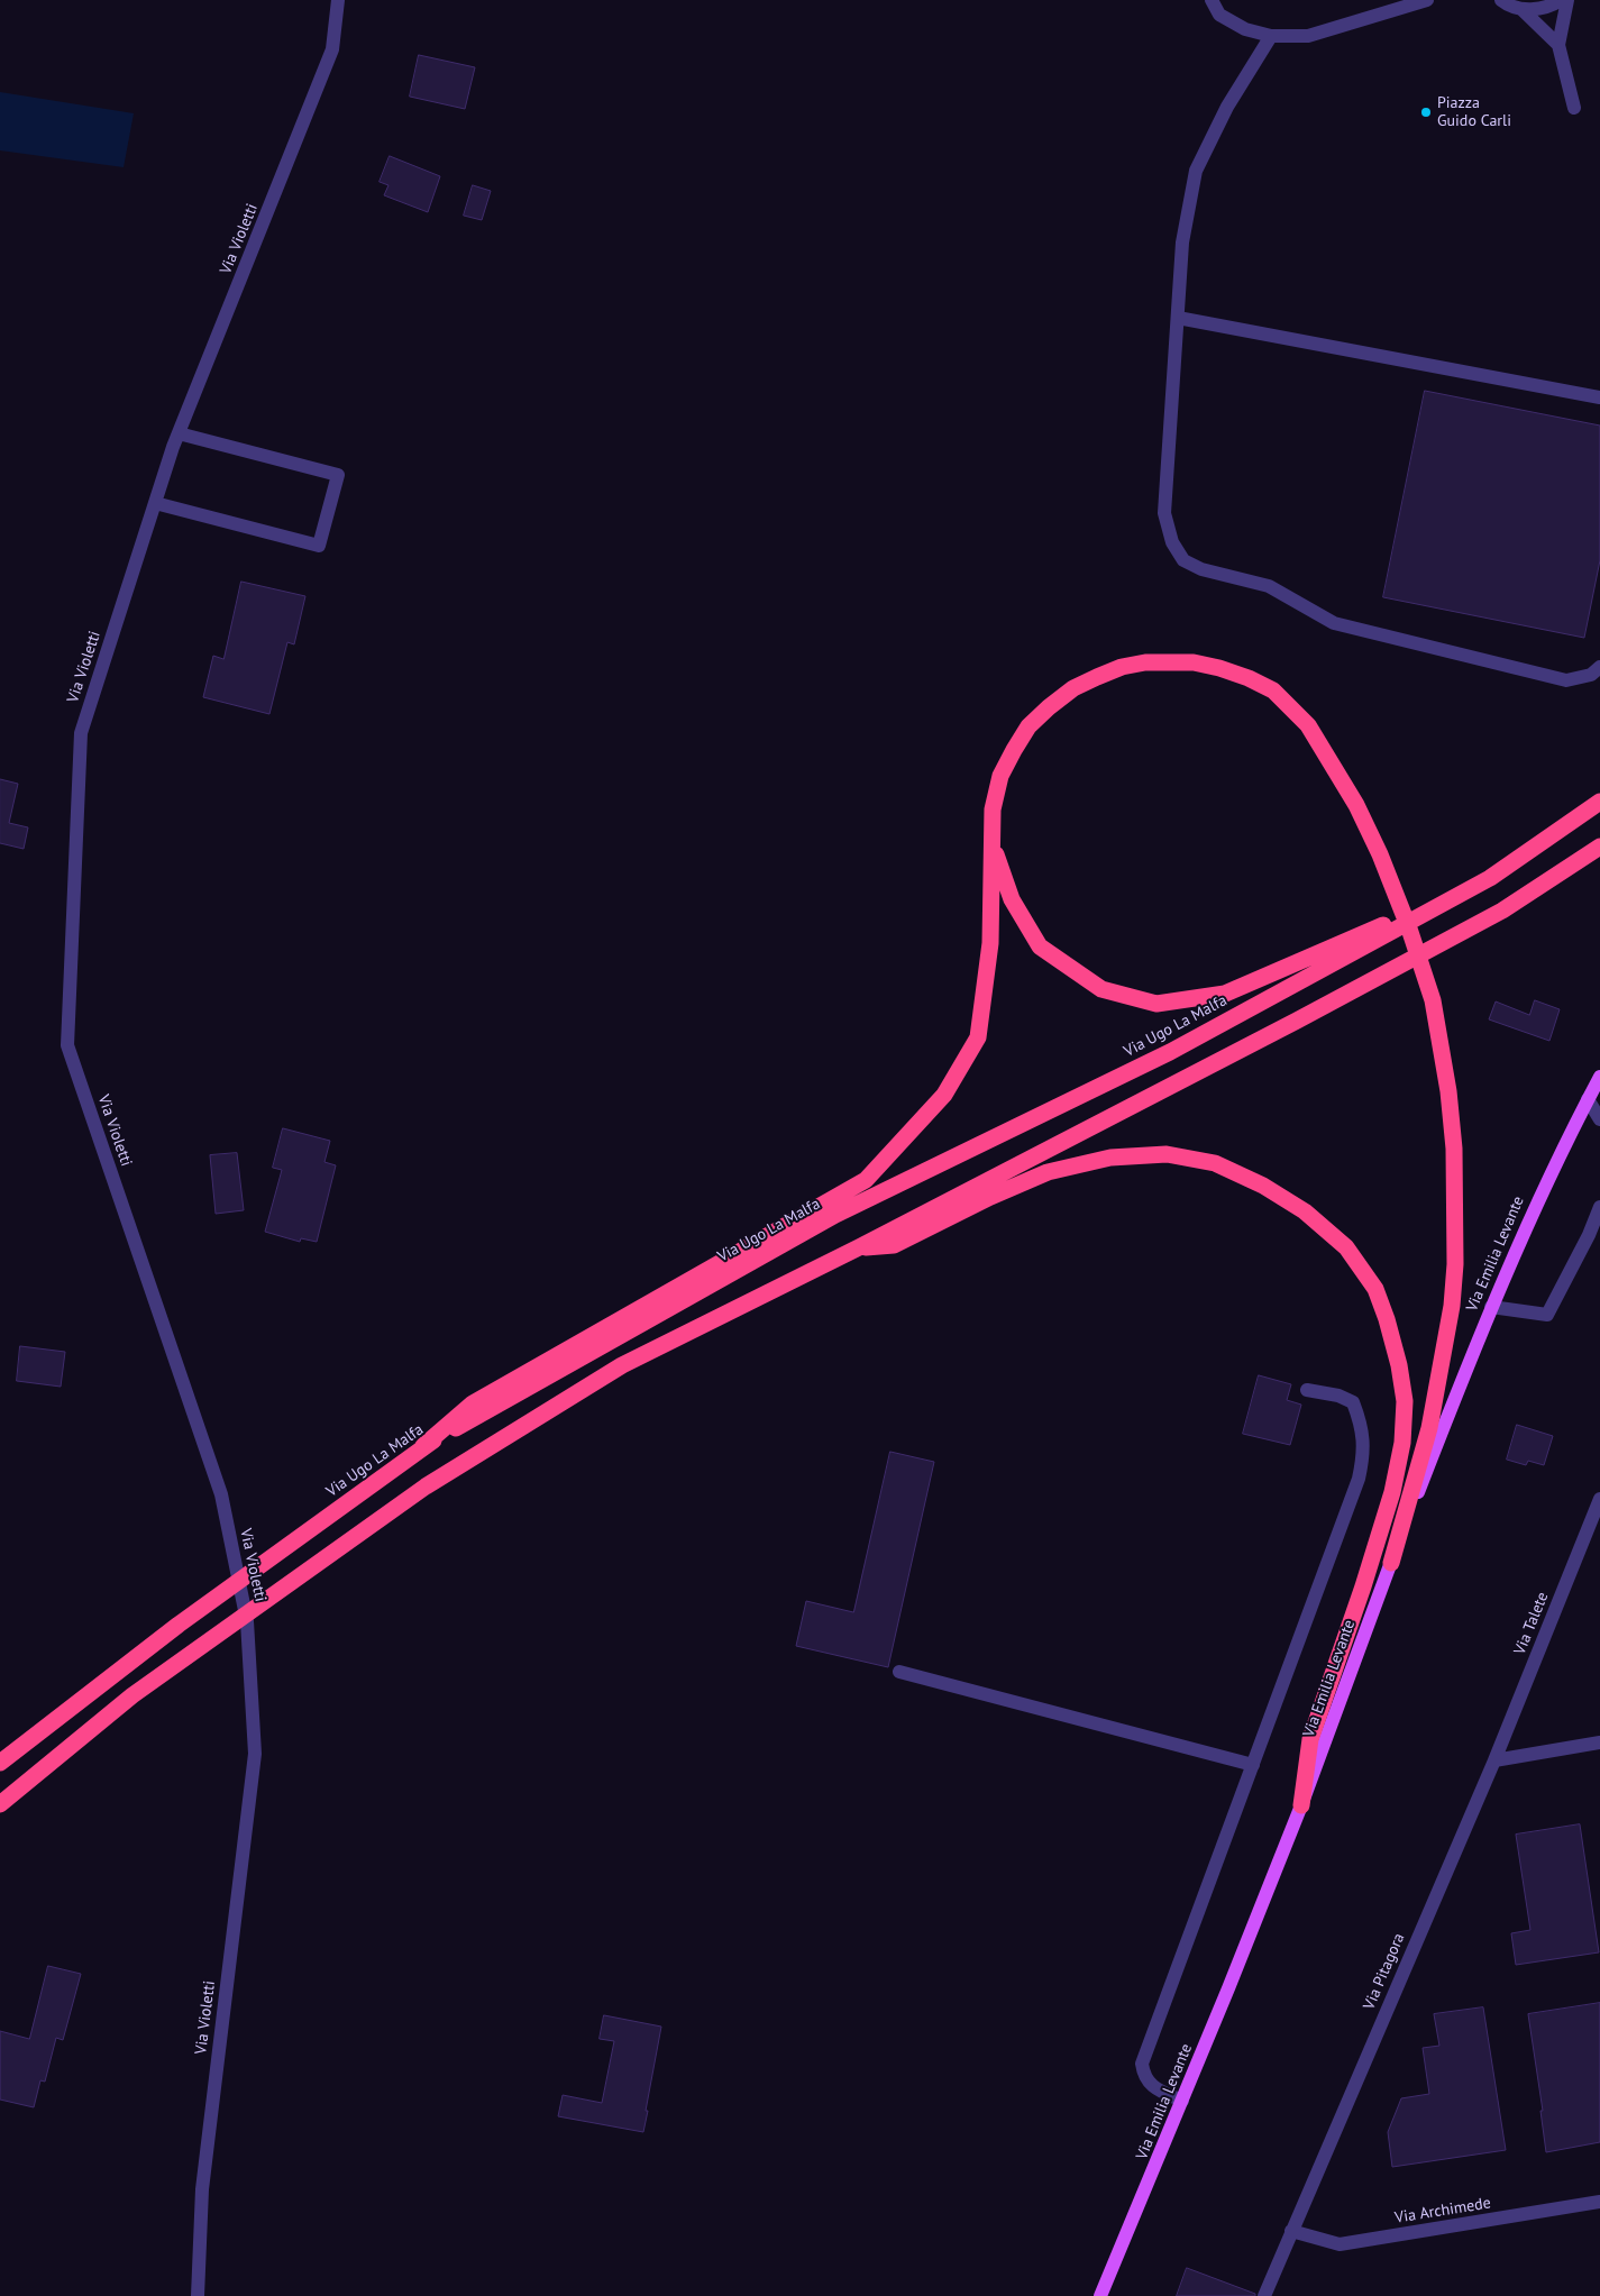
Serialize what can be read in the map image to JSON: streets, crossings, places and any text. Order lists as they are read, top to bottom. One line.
{"streets":{"highway":["Via Ugo La Malfa"],"main road":["Via Emilia Levante"],"street":["Via Violetti","Via Talete","Via Pitagora","Via Archimede"]},"crossings":[["Via Talete","Via Pitagora"],["Via Pitagora","Via Archimede"]],"places":["Piazza Guido Carli"]}
